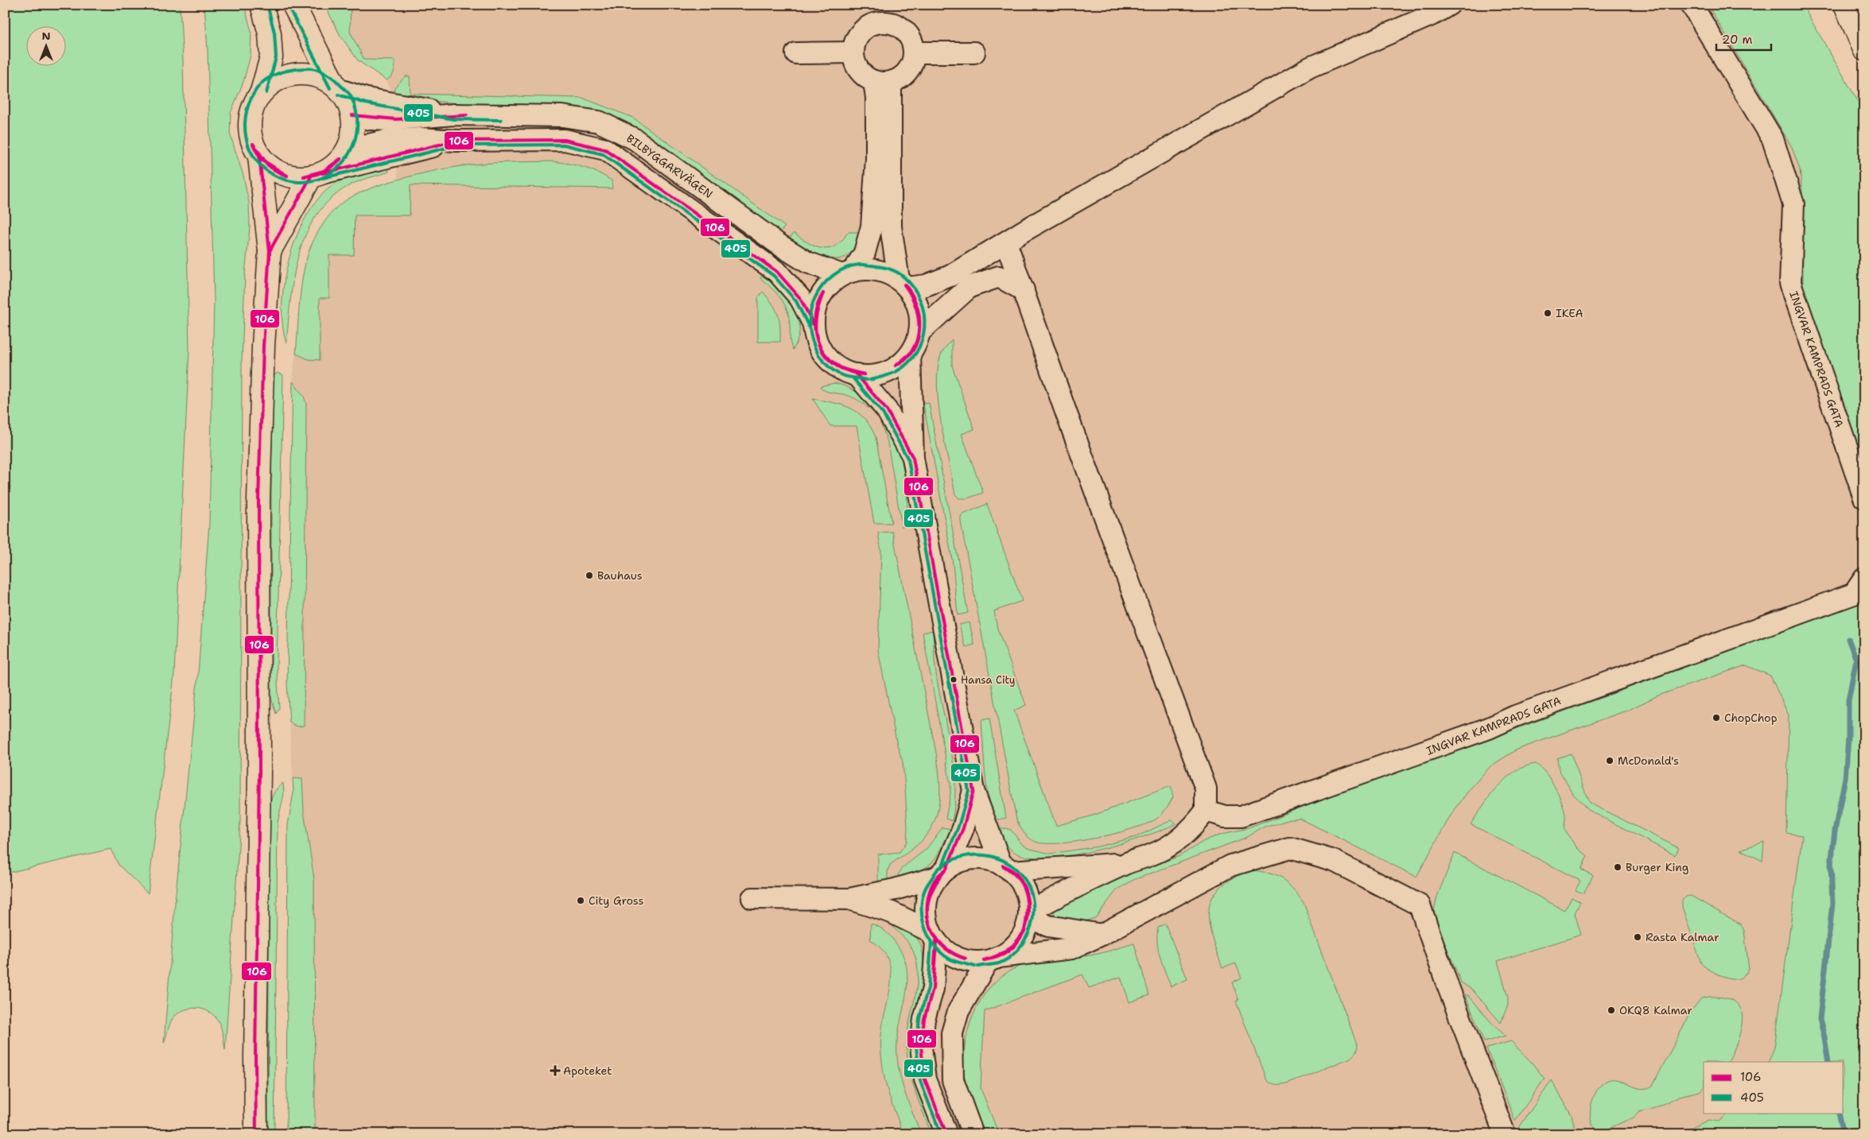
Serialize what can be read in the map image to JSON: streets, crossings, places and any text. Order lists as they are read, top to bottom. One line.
{"streets":{"street":["BILBYGGARVÄGEN","INGVAR KAMPRADS GATA"]},"places":{"other":["IKEA","Bauhaus","Hansa City","ChopChop","McDonald's","Burger King","City Gross","Rasta Kalmar","OKQ8 Kalmar"],"health":["Apoteket"]},"lines":["transit line 405","transit line 106"],"legend":["106","405"],"scale_bar":"20 m","north":"top"}
